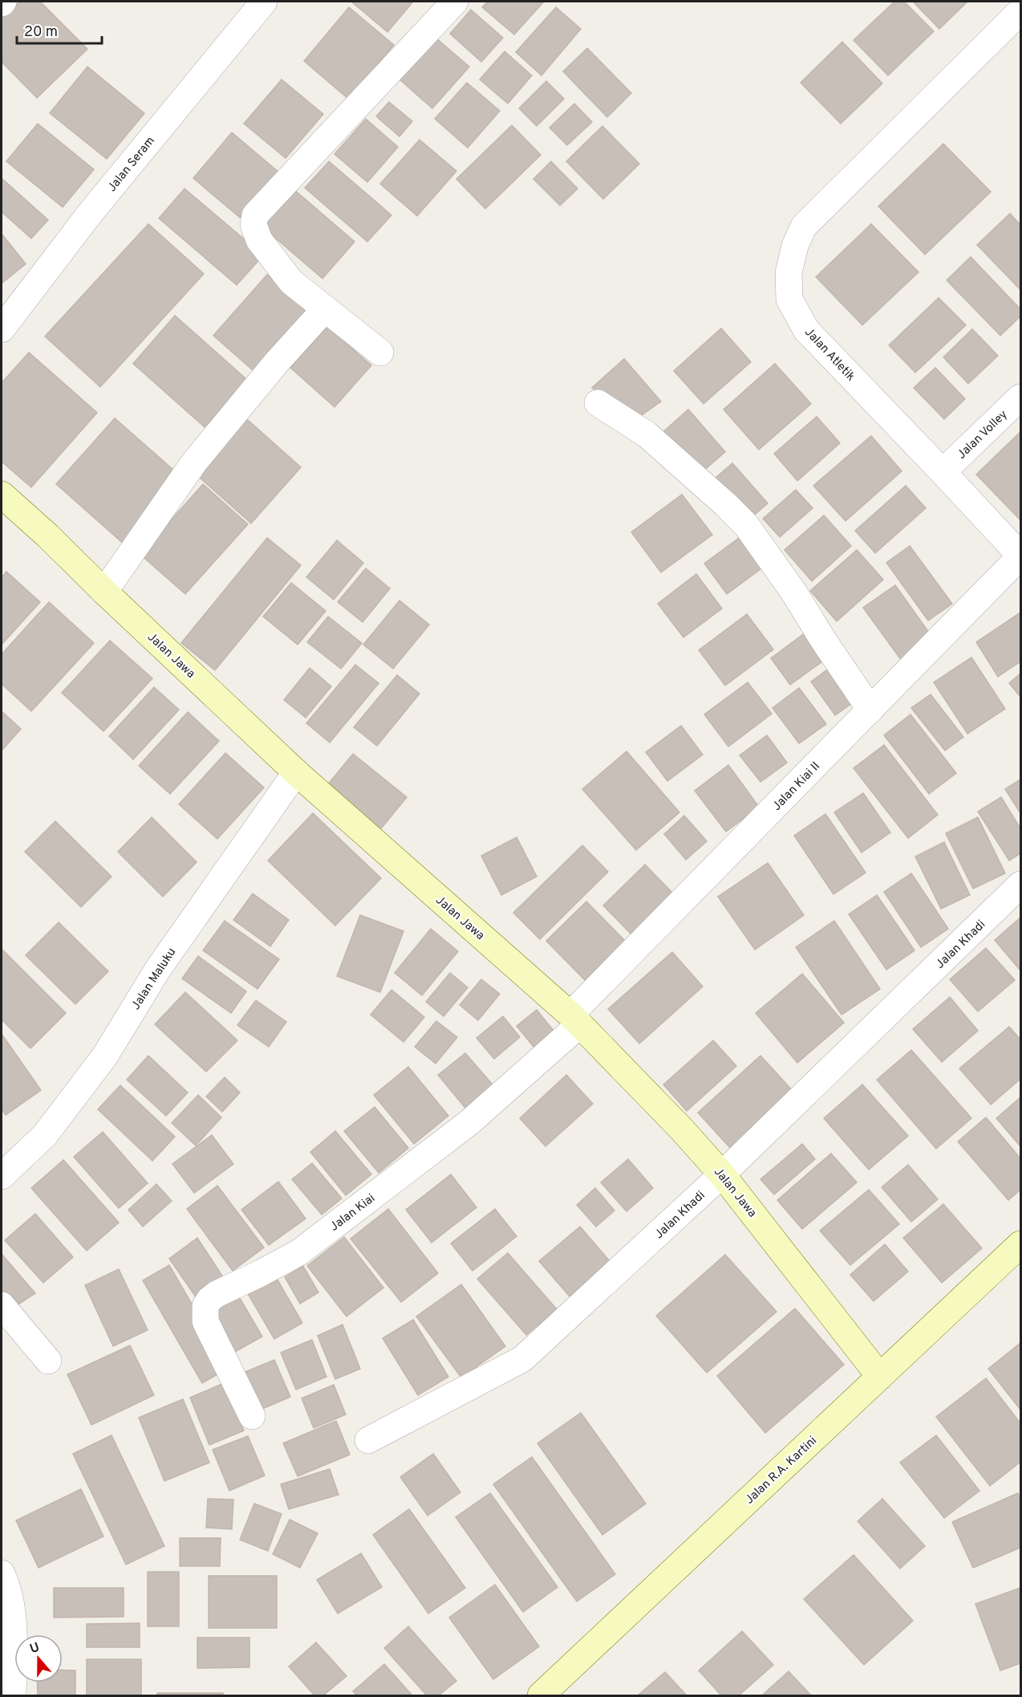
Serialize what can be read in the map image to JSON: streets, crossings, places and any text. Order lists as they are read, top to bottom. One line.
{"streets":{"street":["Jalan Seram","Jalan Atletik","Jalan Volley","Jalan Jawa","Jalan Kiai II","Jalan Khadi","Jalan Maluku","Jalan Kiai","Jalan R.A. Kartini"]},"crossings":[["Jalan Atletik","Jalan Volley"],["Jalan Atletik","Jalan Kiai II"],["Jalan Jawa","Jalan Kiai II"],["Jalan Jawa","Jalan Khadi"],["Jalan Jawa","Jalan Maluku"],["Jalan Jawa","Jalan Kiai"],["Jalan Jawa","Jalan R.A. Kartini"],["Jalan Kiai II","Jalan Kiai"]],"scale_bar":"20 m","north":"top"}
